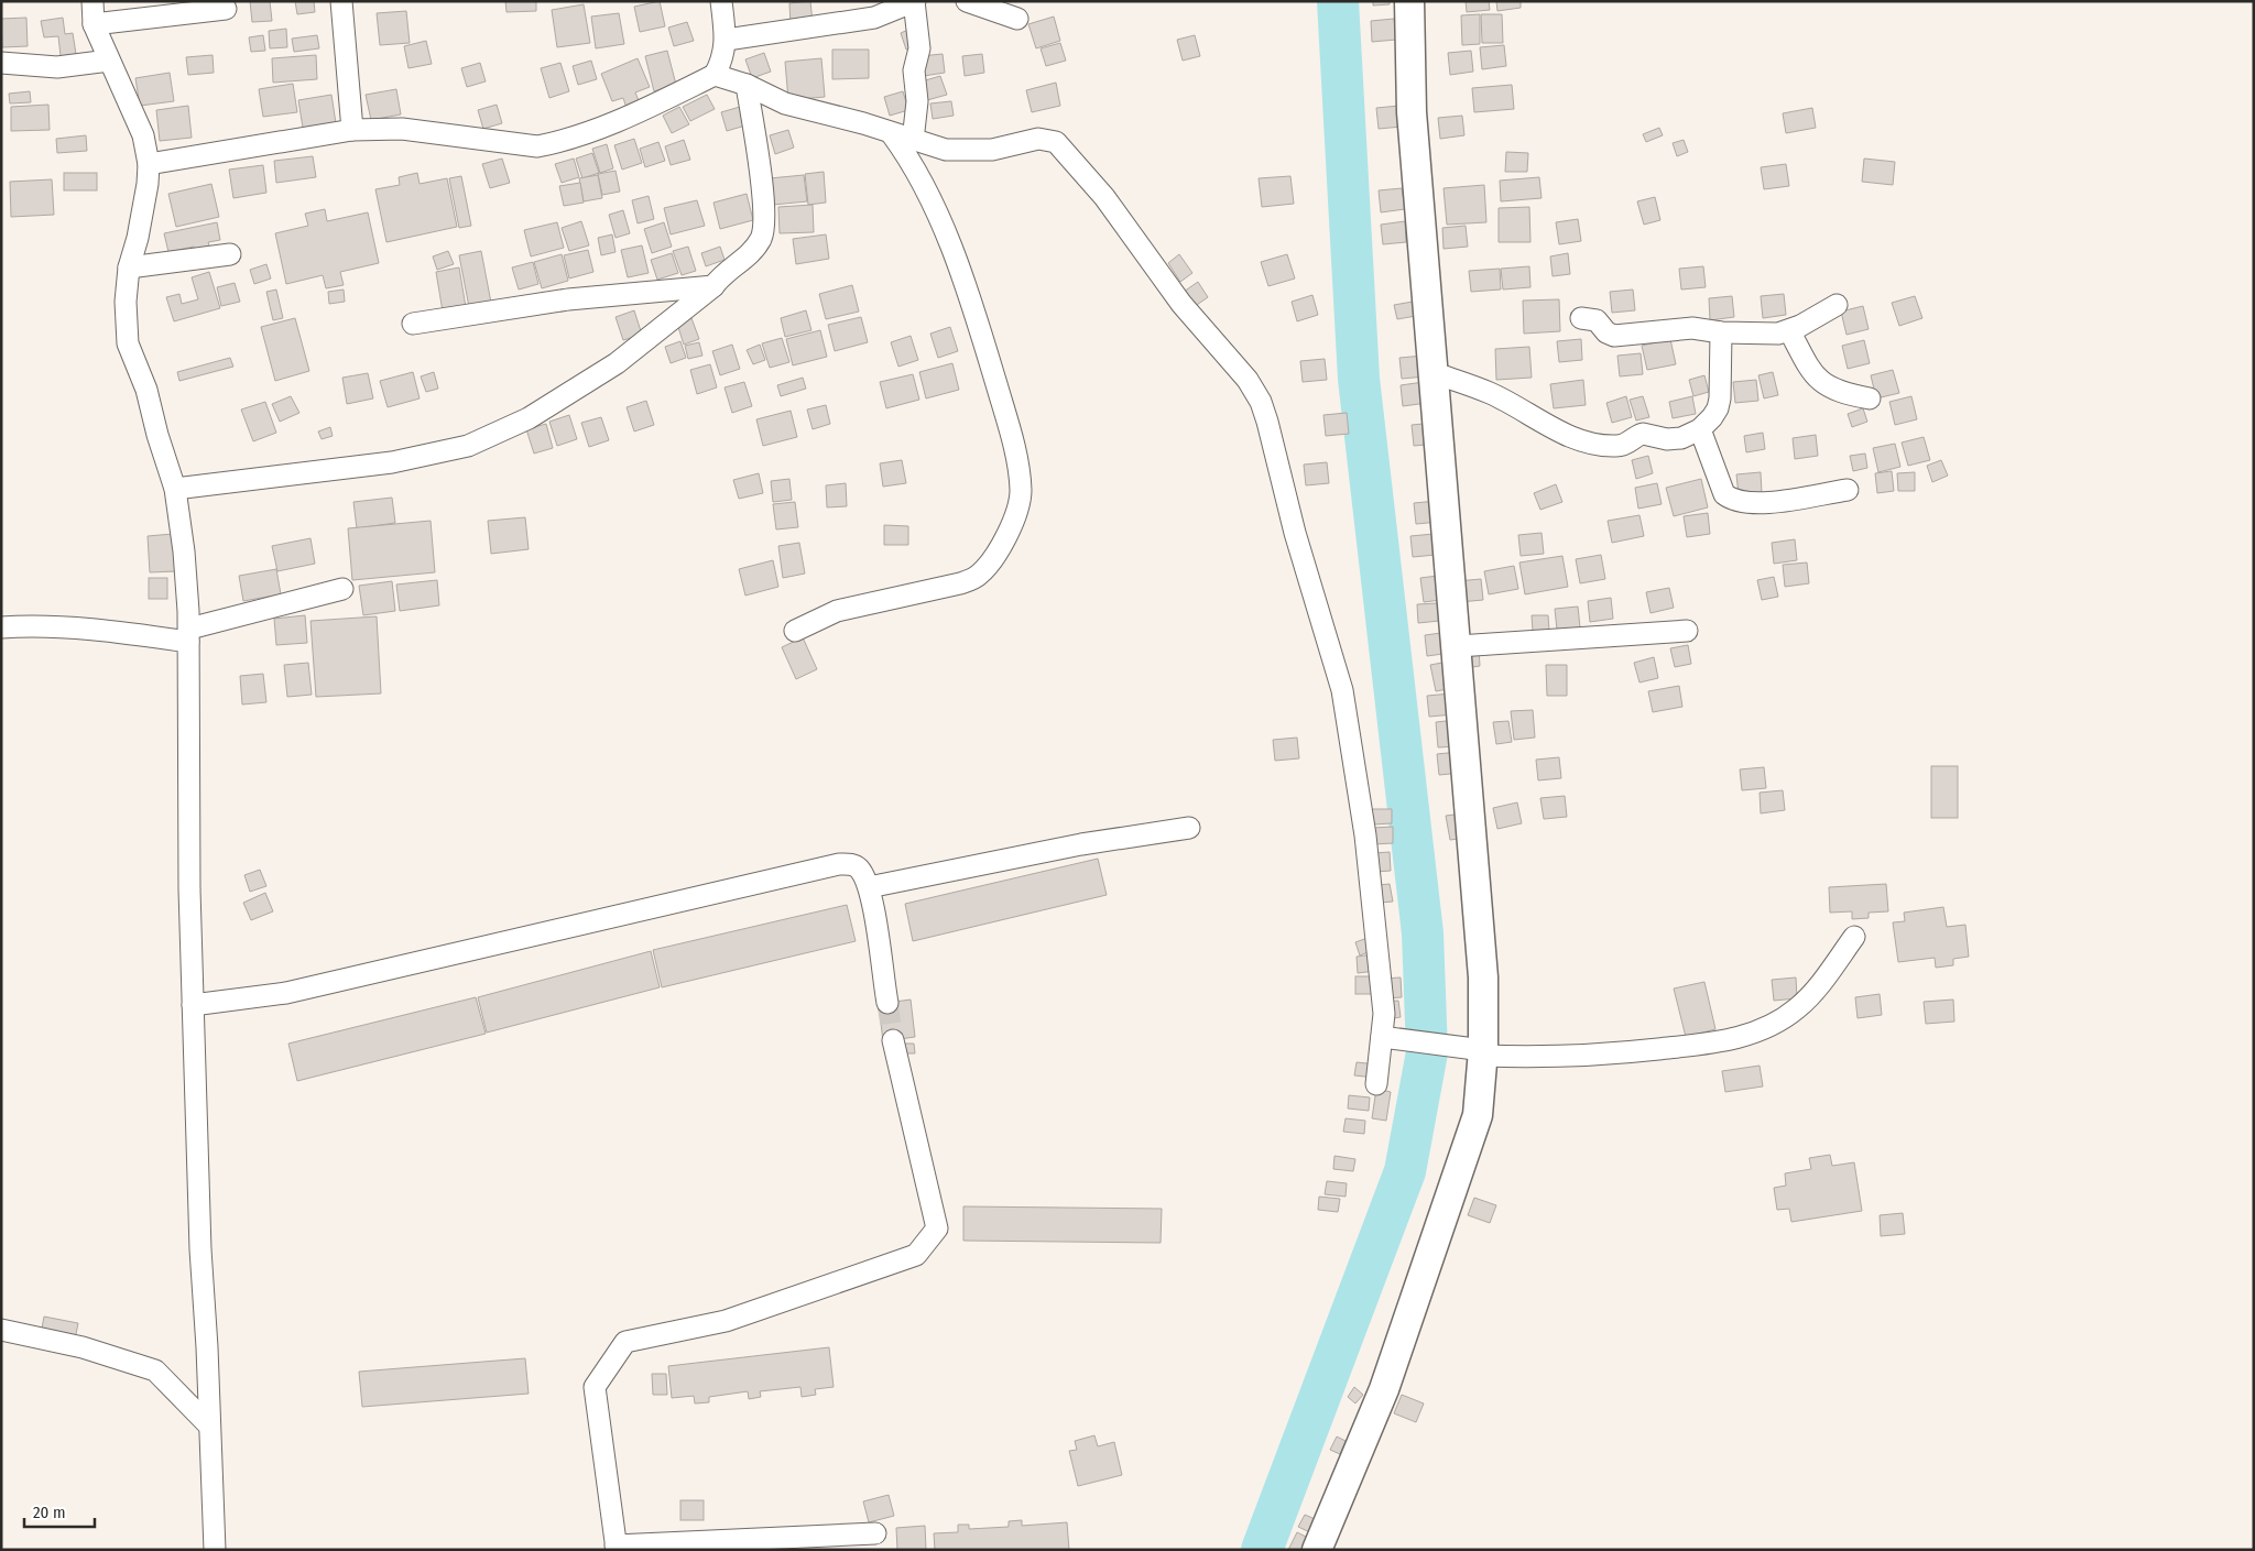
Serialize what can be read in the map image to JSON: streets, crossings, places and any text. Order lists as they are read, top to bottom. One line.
{"scale_bar":"20 m"}
